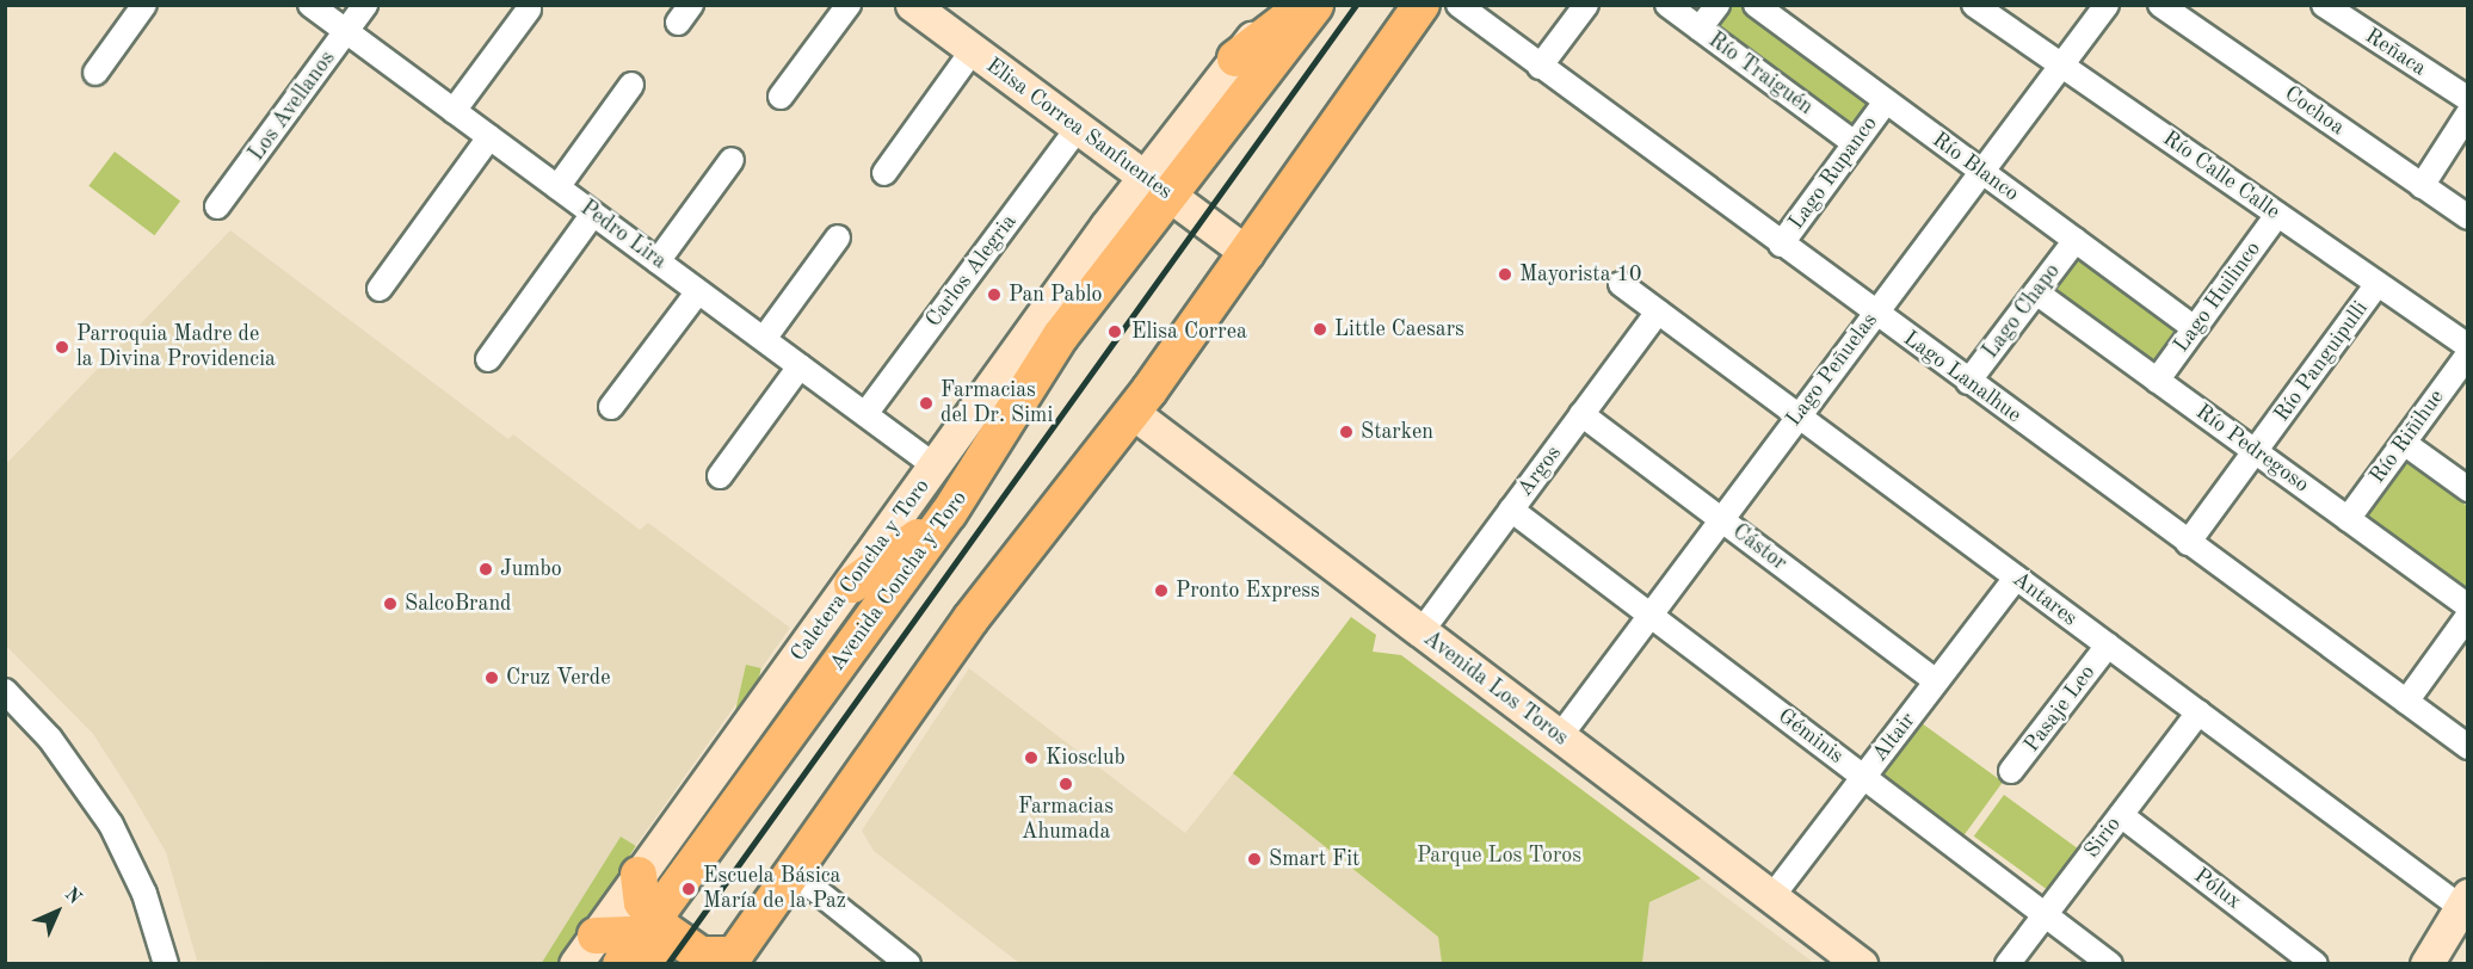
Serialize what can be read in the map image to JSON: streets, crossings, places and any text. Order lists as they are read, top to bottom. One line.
{"streets":{"main road":["Avenida Concha y Toro"],"street":["Reñaca","Río Traiguén","Los Avellanos","Cochoa","Elisa Correa Sanfuentes","Río Blanco","Lago Rupanco","Río Calle Calle","Pedro Lira","Carlos Alegria","Lago Huilinco","Lago Chapo","Río Panguipulli","Lago Peñuelas","Lago Lanalhue","Río Riñihue","Río Pedregoso","Argos","Cástor","Caletera Concha y Toro","Antares","Avenida Los Toros","Pasaje Leo","Géminis","Altair","Sirio","Pólux"]},"crossings":[["Río Traiguén","Lago Rupanco"],["Los Avellanos","Pedro Lira"],["Elisa Correa Sanfuentes","Carlos Alegria"],["Elisa Correa Sanfuentes","Caletera Concha y Toro"],["Elisa Correa Sanfuentes","Avenida Concha y Toro"],["Río Blanco","Lago Rupanco"],["Río Blanco","Lago Huilinco"],["Río Blanco","Lago Chapo"],["Río Blanco","Lago Peñuelas"],["Lago Rupanco","Lago Lanalhue"],["Río Calle Calle","Lago Huilinco"],["Río Calle Calle","Río Panguipulli"],["Río Calle Calle","Lago Peñuelas"],["Pedro Lira","Carlos Alegria"],["Pedro Lira","Caletera Concha y Toro"],["Lago Huilinco","Río Pedregoso"],["Lago Chapo","Lago Lanalhue"],["Lago Chapo","Río Pedregoso"],["Río Panguipulli","Lago Lanalhue"],["Río Panguipulli","Río Pedregoso"],["Lago Peñuelas","Lago Lanalhue"],["Lago Peñuelas","Cástor"],["Lago Peñuelas","Antares"],["Lago Peñuelas","Avenida Los Toros"],["Lago Peñuelas","Géminis"],["Río Riñihue","Río Pedregoso"],["Argos","Cástor"],["Argos","Antares"],["Argos","Avenida Los Toros"],["Argos","Géminis"],["Cástor","Altair"],["Caletera Concha y Toro","Avenida Concha y Toro"],["Antares","Pasaje Leo"],["Antares","Altair"],["Antares","Sirio"],["Avenida Los Toros","Altair"],["Géminis","Altair"],["Géminis","Sirio"],["Sirio","Pólux"]],"parks":["Parque Los Toros"],"places":["Mayorista 10","Pan Pablo","Little Caesars","Elisa Correa","Parroquia Madre de la Divina Providencia","Farmacias del Dr. Simi","Starken","Jumbo","Pronto Express","SalcoBrand","Cruz Verde","Kiosclub","Farmacias Ahumada","Smart Fit","Escuela Básica María de la Paz"],"north":"top right"}
